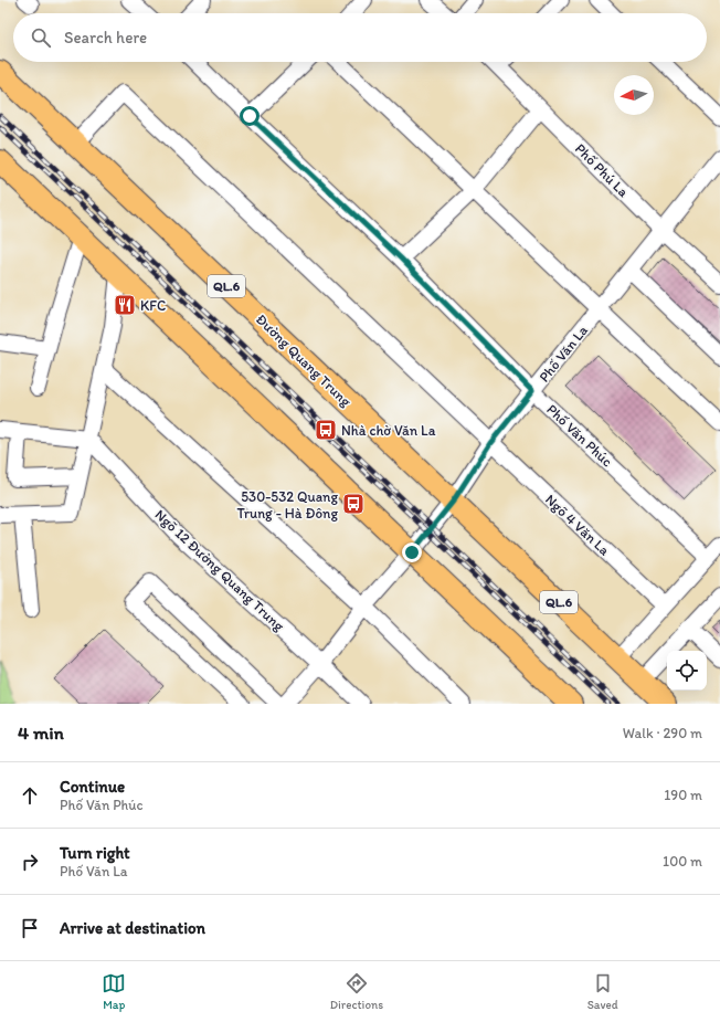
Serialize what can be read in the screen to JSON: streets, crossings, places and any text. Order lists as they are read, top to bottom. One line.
{"streets":{"highway":["QL.6","Đường Quang Trung"],"street":["Phố Phú La","Phố Văn La","Phố Văn Phúc","Ngõ 4 Văn La","Ngõ 12 Đường Quang Trung"]},"crossings":[["Phố Phú La","Phố Văn La"],["Phố Văn La","Đường Quang Trung"],["Phố Văn La","Phố Văn Phúc"],["Phố Văn La","Ngõ 4 Văn La"],["Phố Văn La","Ngõ 12 Đường Quang Trung"],["Đường Quang Trung","Ngõ 4 Văn La"]],"places":{"restaurant":["KFC"],"bus stop":["Nhà chờ Văn La","530-532 Quang Trung - Hà Đông"]},"north":"left","page":{"search":"Search here","heading":["4 min","Walk · 290 m"],"list":[["Continue","Phố Văn Phúc","190 m"],["Turn right","Phố Văn La","100 m"],"Arrive at destination"],"nav":["Map","Directions","Saved"]}}
